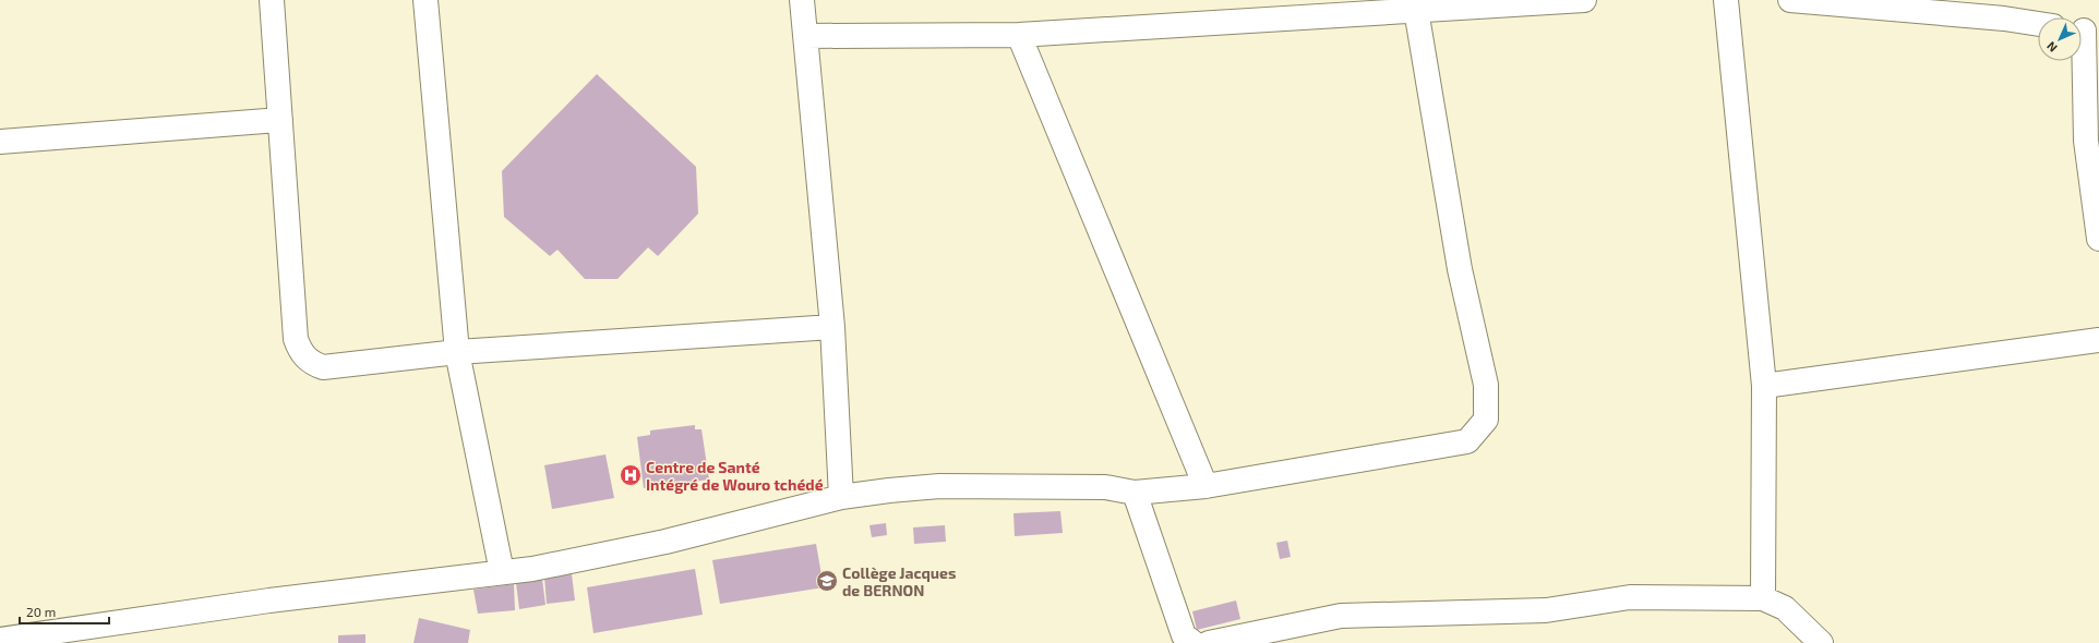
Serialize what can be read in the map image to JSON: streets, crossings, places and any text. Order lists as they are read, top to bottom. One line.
{"places":{"hospital":["Centre de Santé Intégré de Wouro tchédé"],"school or university":["Collège Jacques de BERNON"]},"scale_bar":"20 m","north":"bottom left"}
